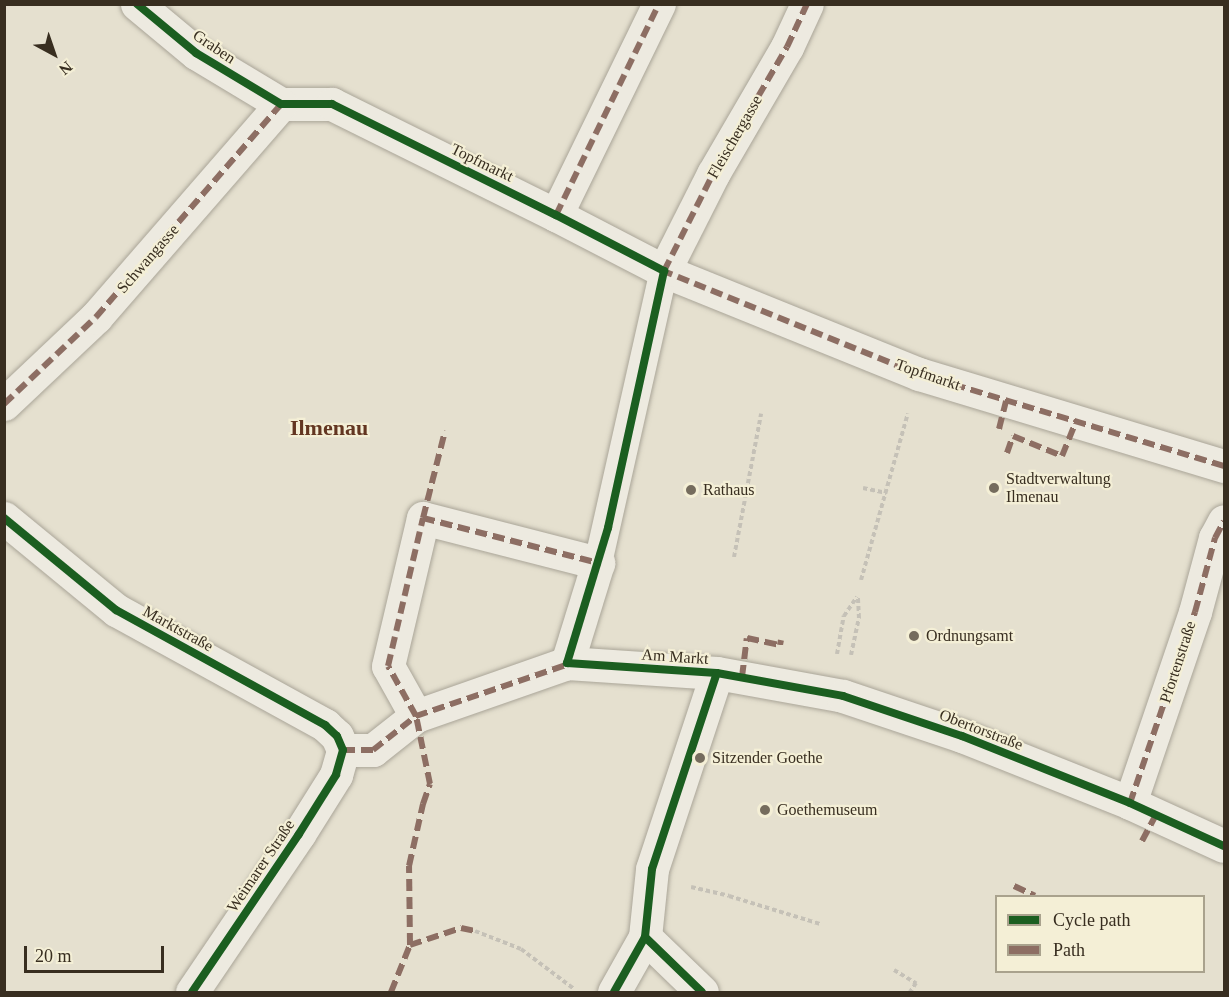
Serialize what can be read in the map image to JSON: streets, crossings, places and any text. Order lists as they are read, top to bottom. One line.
{"streets":{"street":["Graben","Fleischergasse","Topfmarkt","Schwangasse","Marktstraße","Am Markt","Pfortenstraße","Obertorstraße","Weimarer Straße"]},"crossings":[["Graben","Topfmarkt"],["Graben","Schwangasse"],["Fleischergasse","Topfmarkt"],["Topfmarkt","Schwangasse"],["Marktstraße","Am Markt"],["Marktstraße","Weimarer Straße"],["Am Markt","Obertorstraße"],["Am Markt","Weimarer Straße"],["Pfortenstraße","Obertorstraße"]],"districts":["Ilmenau"],"places":["Stadtverwaltung Ilmenau","Rathaus","Ordnungsamt","Sitzender Goethe","Goethemuseum"],"legend":["Cycle path","Path"],"scale_bar":"20 m","north":"bottom right"}
